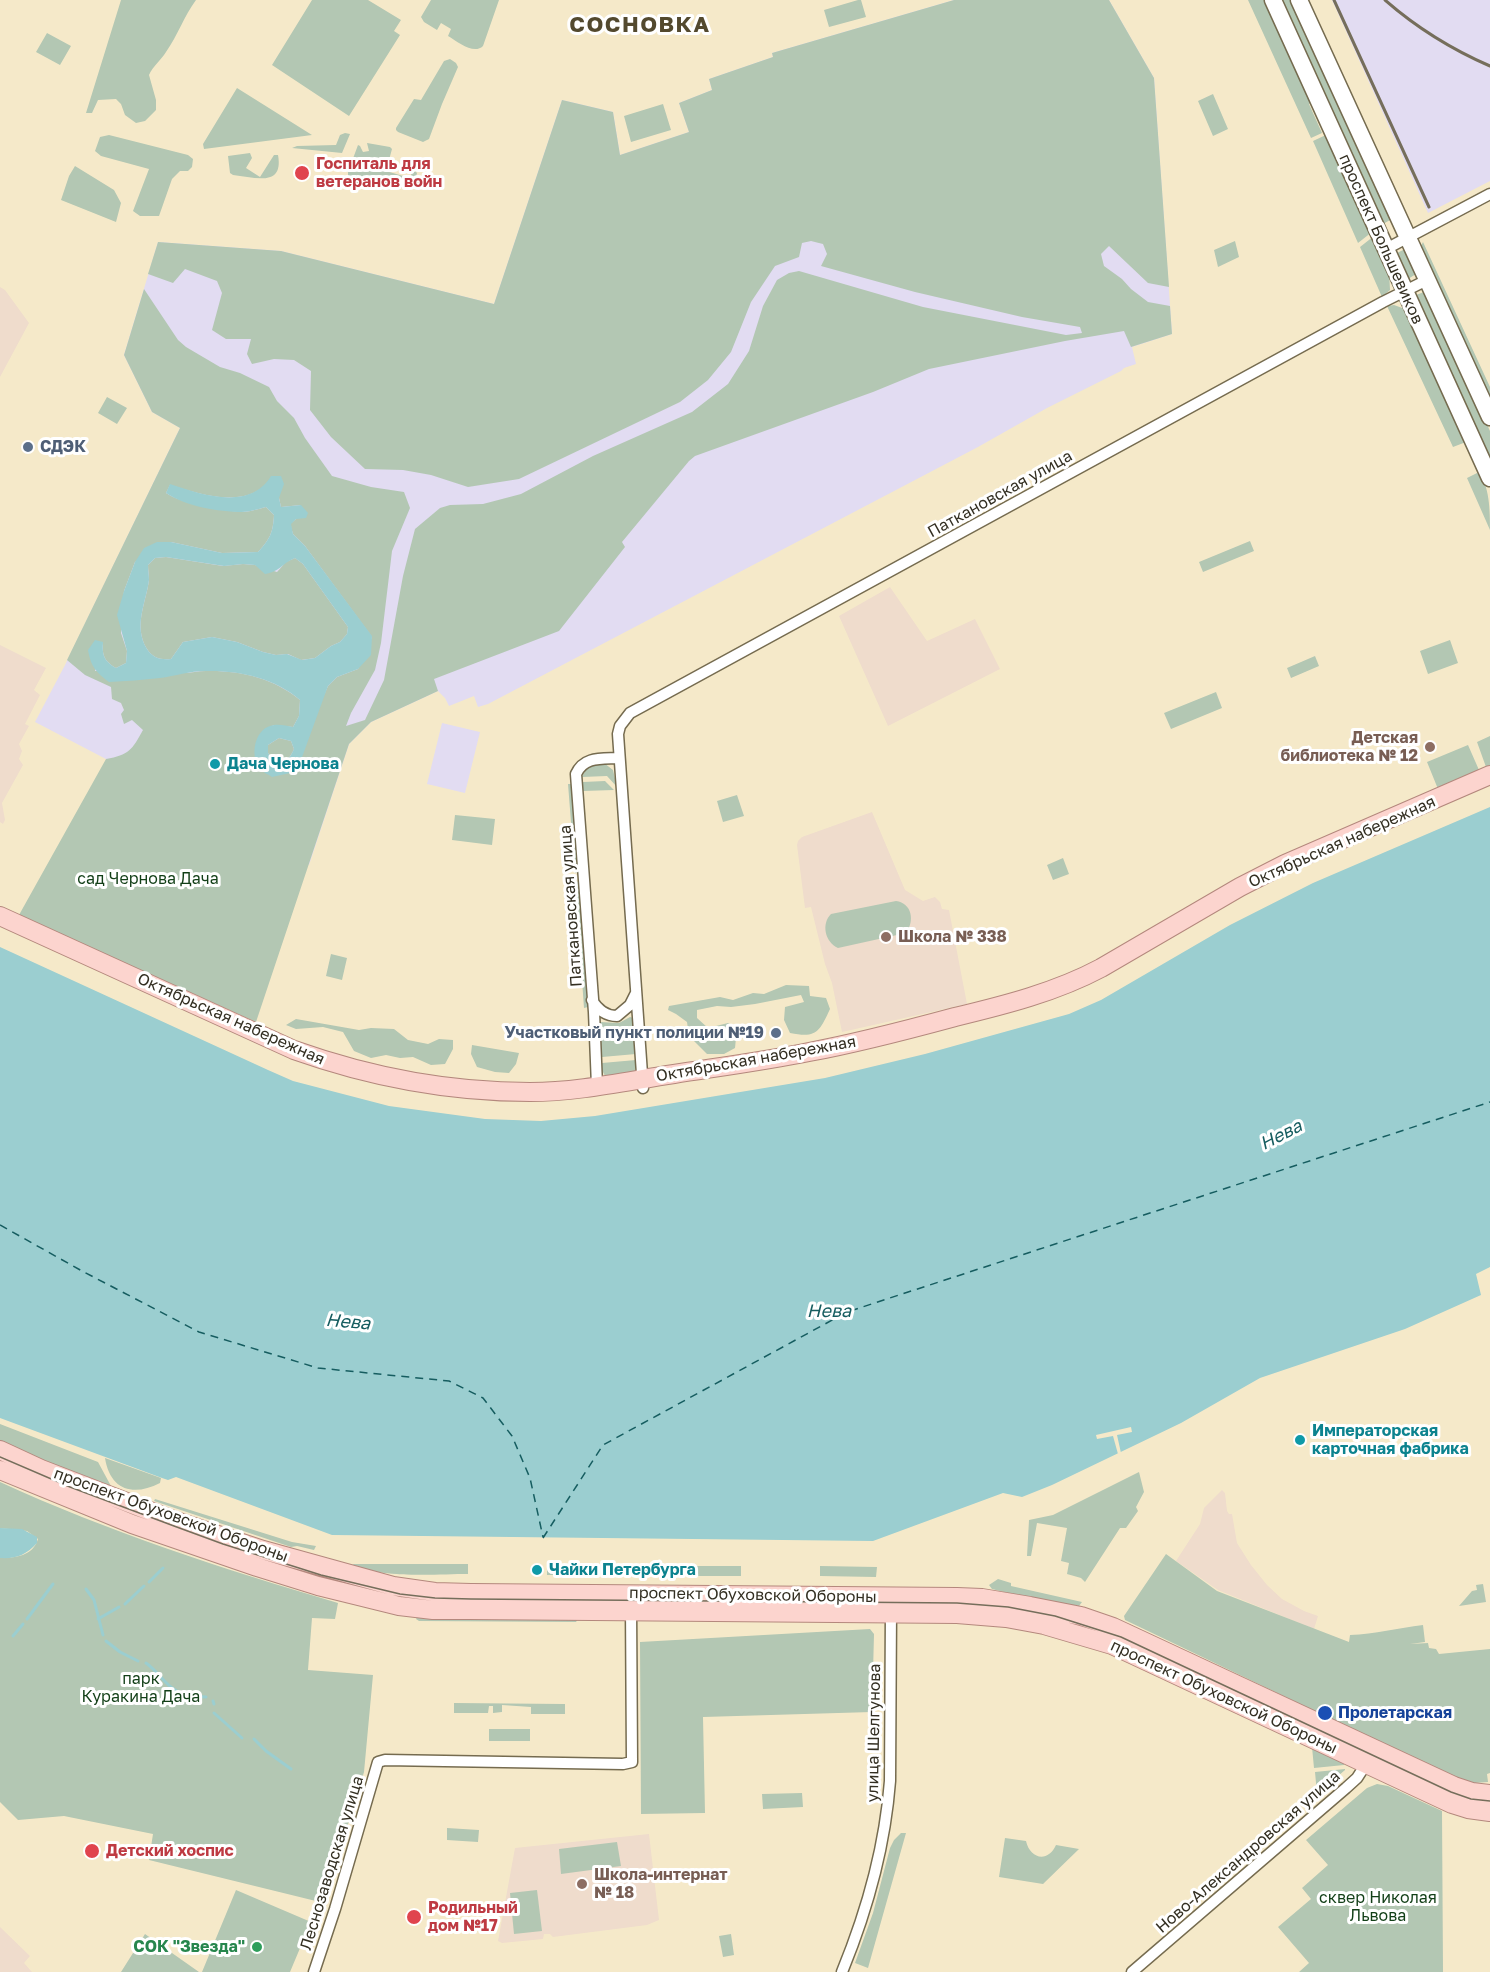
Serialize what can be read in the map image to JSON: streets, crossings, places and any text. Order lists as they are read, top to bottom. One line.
{"streets":{"main road":["проспект Большевиков","Октябрьская набережная","проспект Обуховской Обороны"],"street":["Паткановская улица","улица Шелгунова","Ново-Александровская улица","Леснозаводская улица"]},"crossings":[["проспект Большевиков","Паткановская улица"],["Паткановская улица","Октябрьская набережная"],["проспект Обуховской Обороны","улица Шелгунова"],["проспект Обуховской Обороны","Ново-Александровская улица"],["проспект Обуховской Обороны","Леснозаводская улица"]],"districts":["СОСНОВКА"],"water":["Нева"],"parks":["сад Чернова Дача","парк Куракина Дача","сквер Николая Львова"],"places":["Госпиталь для ветеранов войн","СДЭК","Детская библиотека № 12","Дача Чернова","Школа № 338","Участковый пункт полиции №19","Императорская карточная фабрика","Чайки Петербурга","Пролетарская","Детский хоспис","Школа-интернат № 18","Родильный дом №17","СОК \"Звезда\""]}
